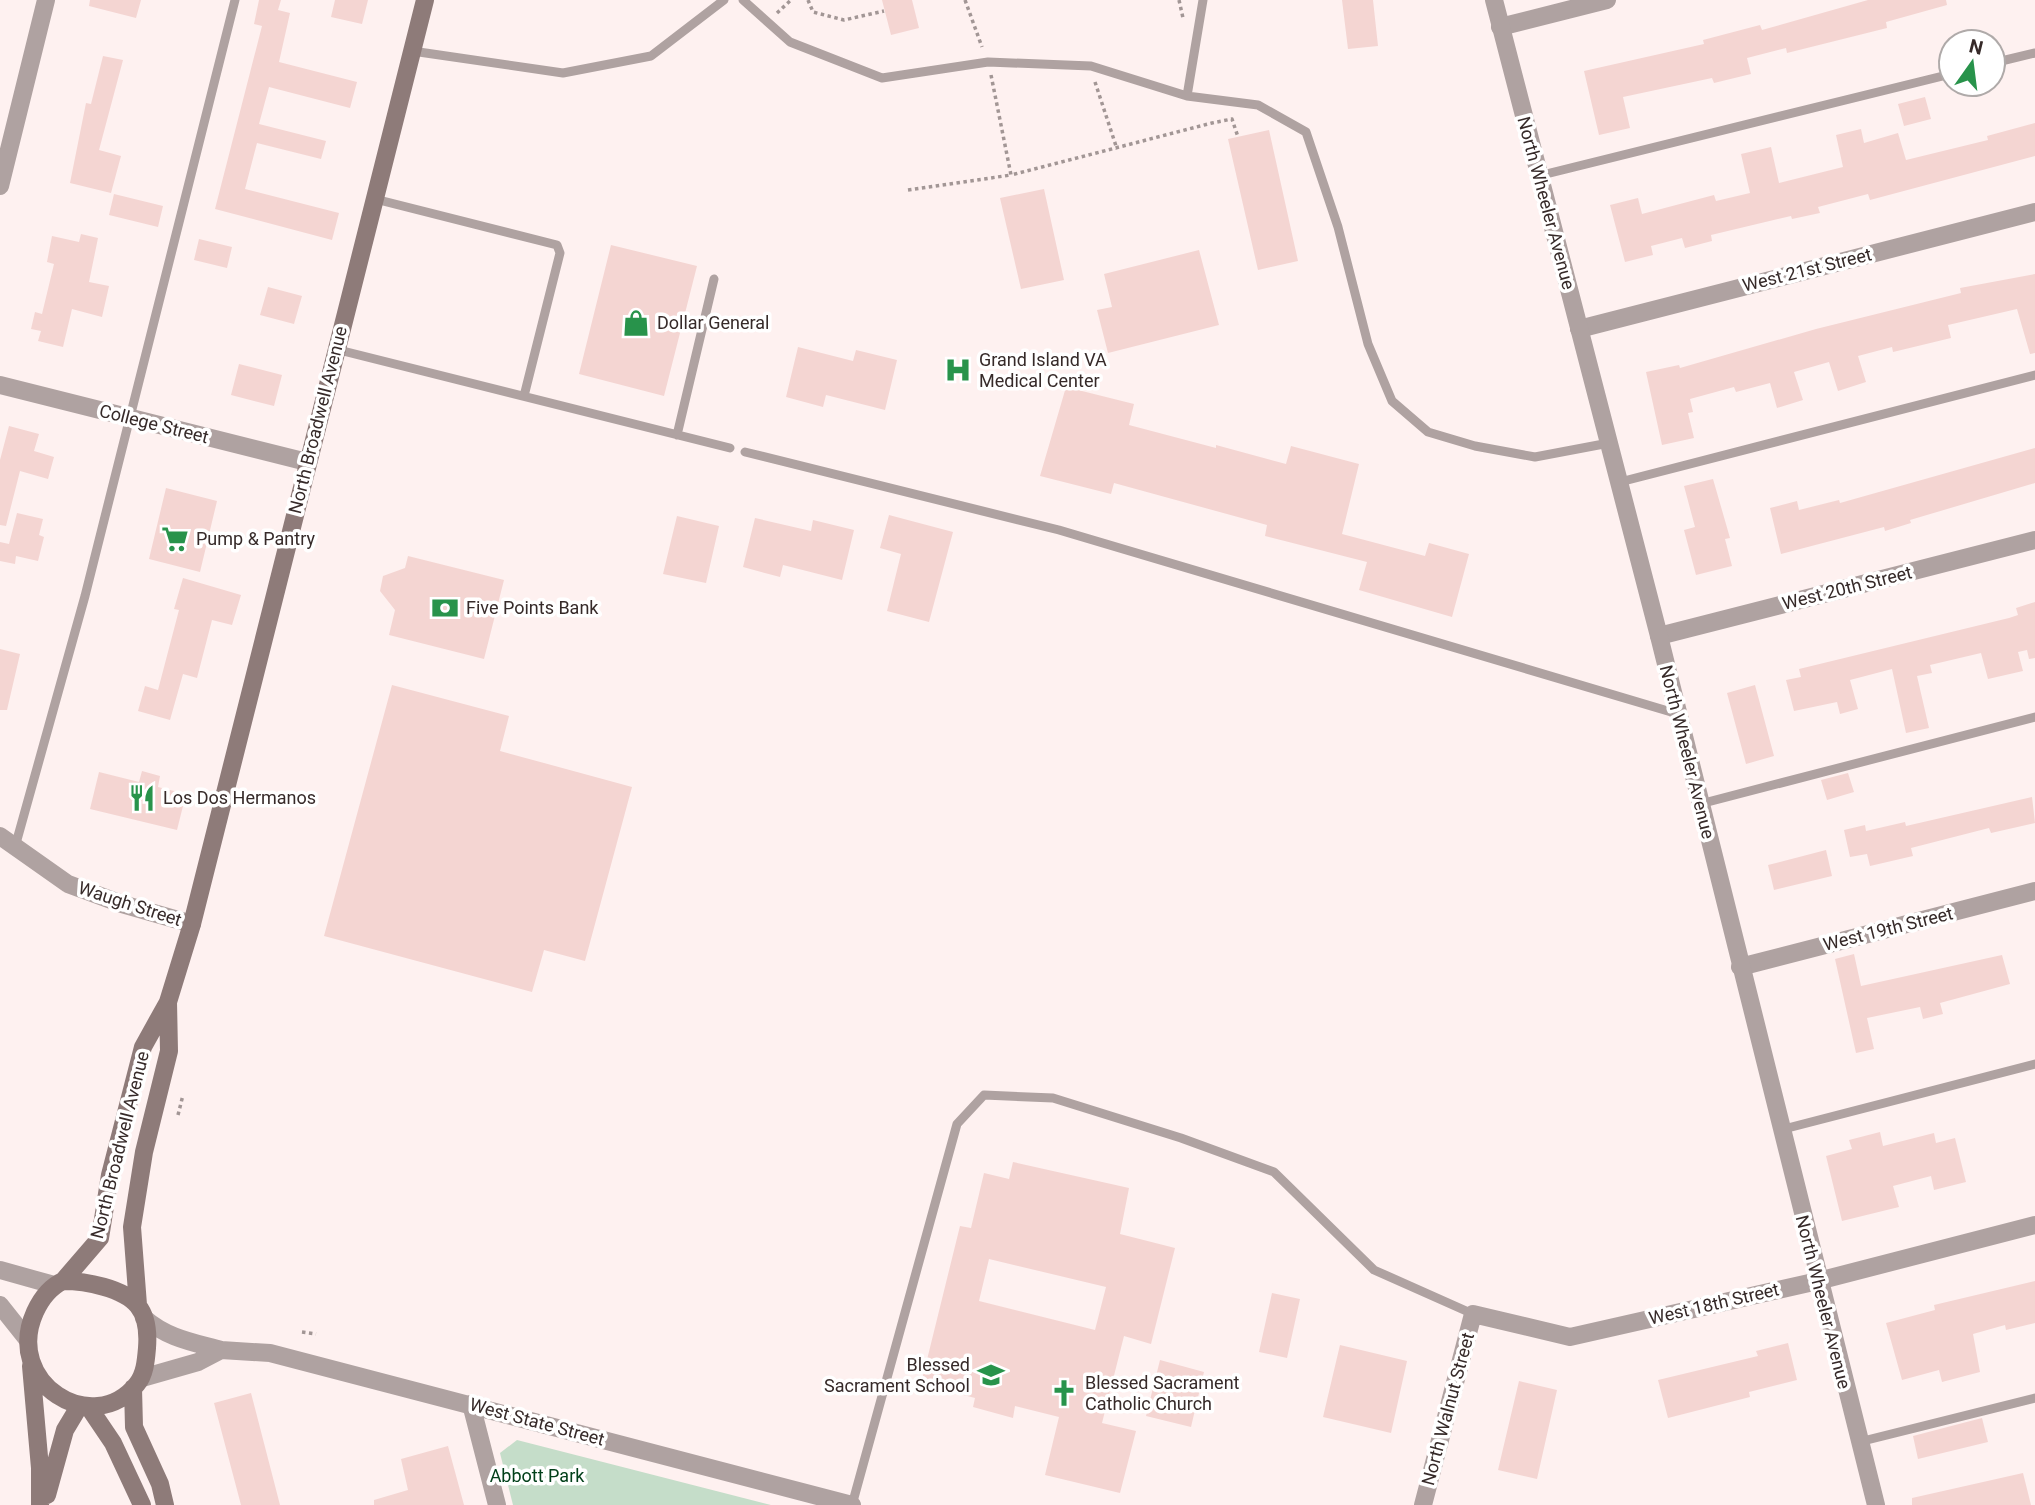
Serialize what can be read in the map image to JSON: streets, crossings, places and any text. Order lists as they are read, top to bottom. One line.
{"streets":{"main road":["North Broadwell Avenue"],"street":["North Wheeler Avenue","West 21st Street","College Street","West 20th Street","Waugh Street","West 19th Street","West 18th Street","North Walnut Street","West State Street"]},"crossings":[["North Wheeler Avenue","West 21st Street"],["North Wheeler Avenue","West 20th Street"],["North Wheeler Avenue","West 19th Street"],["North Wheeler Avenue","West 18th Street"],["North Broadwell Avenue","College Street"],["North Broadwell Avenue","Waugh Street"],["North Broadwell Avenue","West State Street"],["West 18th Street","North Walnut Street"]],"parks":["Abbott Park"],"places":{"shop":["Dollar General"],"hospital":["Grand Island VA Medical Center"],"supermarket":["Pump & Pantry"],"bank":["Five Points Bank"],"restaurant":["Los Dos Hermanos"],"school or university":["Blessed Sacrament School"],"church":["Blessed Sacrament Catholic Church"]},"north":"top"}
